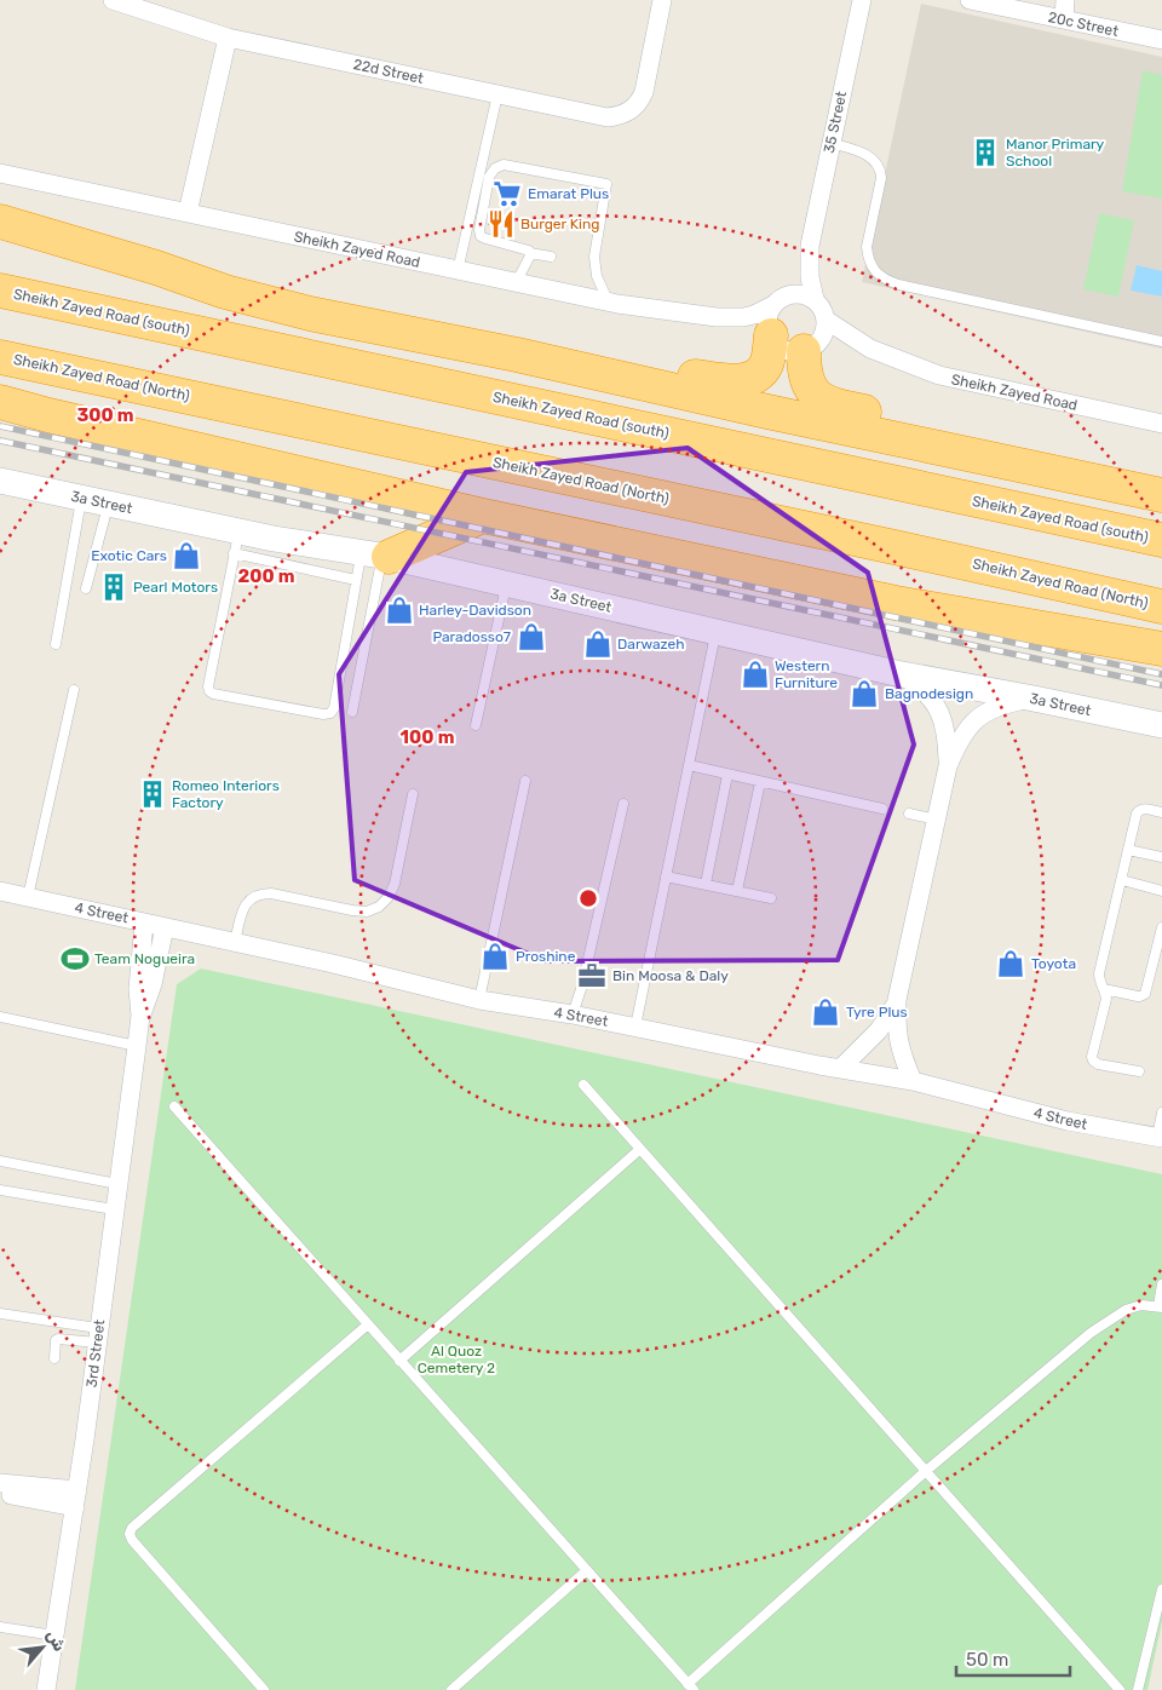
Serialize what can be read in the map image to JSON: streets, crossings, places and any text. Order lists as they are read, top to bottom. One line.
{"streets":{"highway":["Sheikh Zayed Road (south)","Sheikh Zayed Road (North)"],"street":["20c Street","22d Street","35 Street","Sheikh Zayed Road","3a Street","4 Street","3rd Street"]},"crossings":[["35 Street","Sheikh Zayed Road"]],"parks":["Al Quoz Cemetery 2"],"places":{"building":["Manor Primary School","Pearl Motors","Romeo Interiors Factory"],"supermarket":["Emarat Plus"],"restaurant":["Burger King"],"shop":["Exotic Cars","Harley-Davidson","Paradosso7","Darwazeh","Western Furniture","Bagnodesign","Proshine","Toyota","Tyre Plus"],"sports":["Team Nogueira"],"office":["Bin Moosa & Daly"]},"scale_bar":"50 m","north":"top right","rings":["300 m","200 m","100 m"]}
